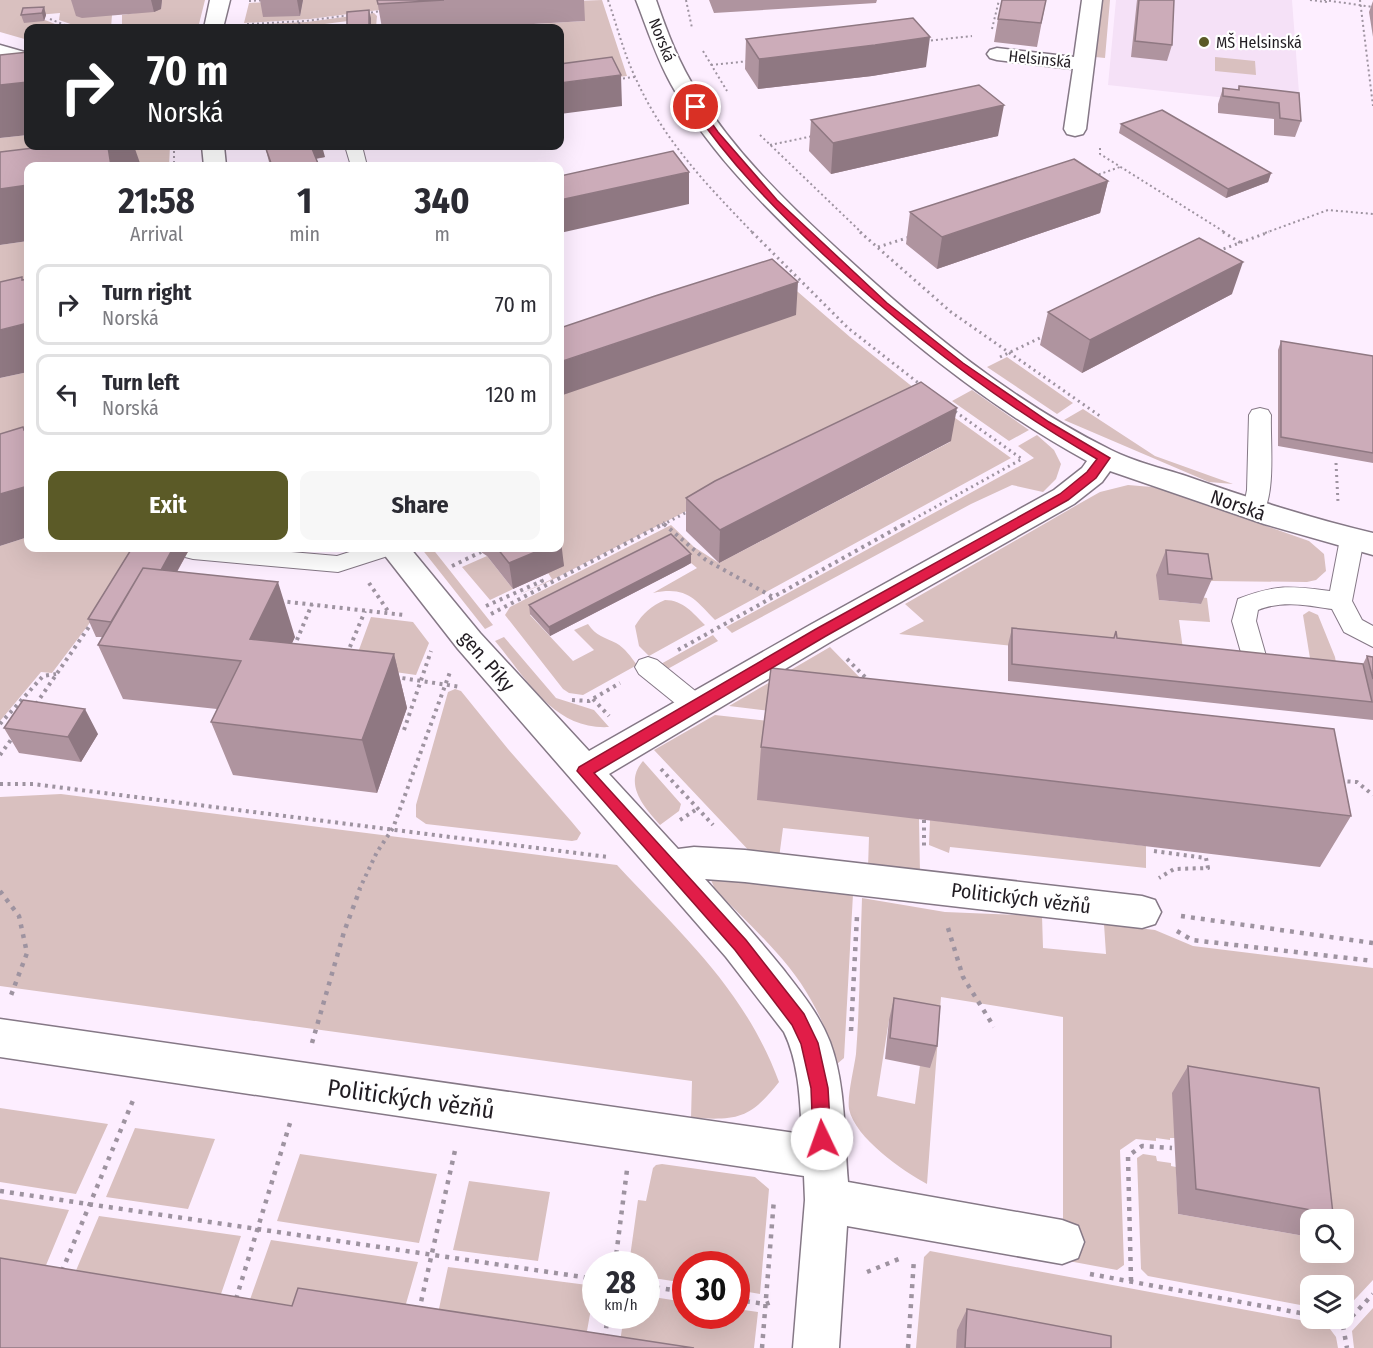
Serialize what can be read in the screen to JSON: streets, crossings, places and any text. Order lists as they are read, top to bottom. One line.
{"streets":{"street":["Norská","Helsinská","gen. Píky","Politických vězňů"]},"places":["MŠ Helsinská"],"page":{"turn":["70 m","Norská"],"eta":["21:58","Arrival","1","min","340","m"],"list":[{"name":"Turn right","note":"Norská","value":"70 m"},{"name":"Turn left","note":"Norská","value":"120 m"}],"buttons":["Exit","Share"],"speed":"28 km/h","limit":"30"}}
